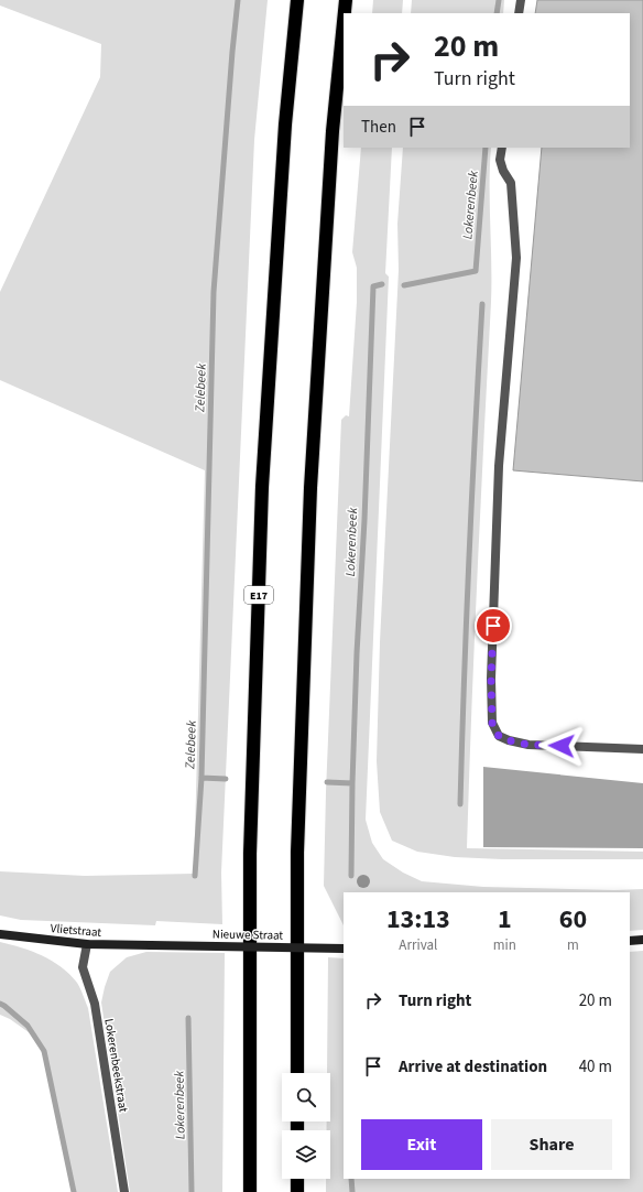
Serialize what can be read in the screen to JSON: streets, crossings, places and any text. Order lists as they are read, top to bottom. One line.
{"streets":{"highway":["E17"],"street":["Vlietstraat","Nieuwe Straat","Lokerenbeekstraat"]},"crossings":[["Vlietstraat","Nieuwe Straat"],["Vlietstraat","Lokerenbeekstraat"]],"water":["Lokerenbeek","Zelebeek"],"page":{"turn":["20 m","Turn right"],"then":"Then","eta":["13:13","Arrival","1","min","60","m"],"list":[{"name":"Turn right","value":"20 m"},{"name":"Arrive at destination","value":"40 m"}],"buttons":["Exit","Share"]}}
